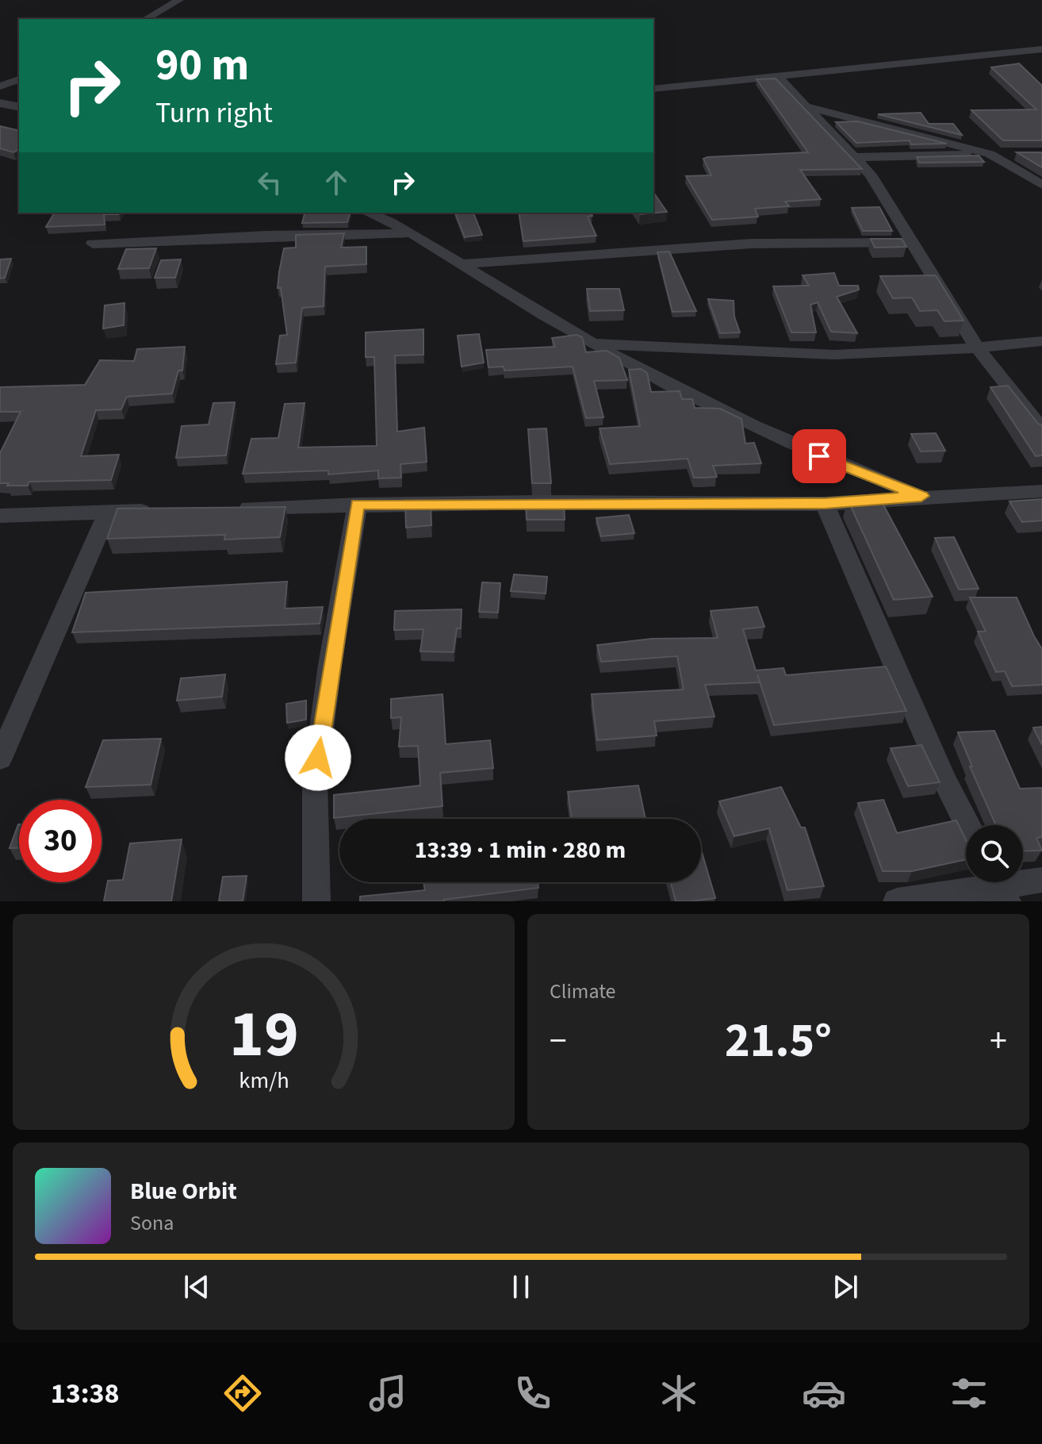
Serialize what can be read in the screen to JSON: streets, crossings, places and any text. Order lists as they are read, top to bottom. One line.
{"page":{"turn":["90 m","Turn right"],"limit":"30","trip":"13:39 · 1 min · 280 m","tile":"Climate","heat":["−","21.5°","+"],"song":["Blue Orbit","Sona"],"tabs":"13:38","gauge":["19","km/h"]}}
